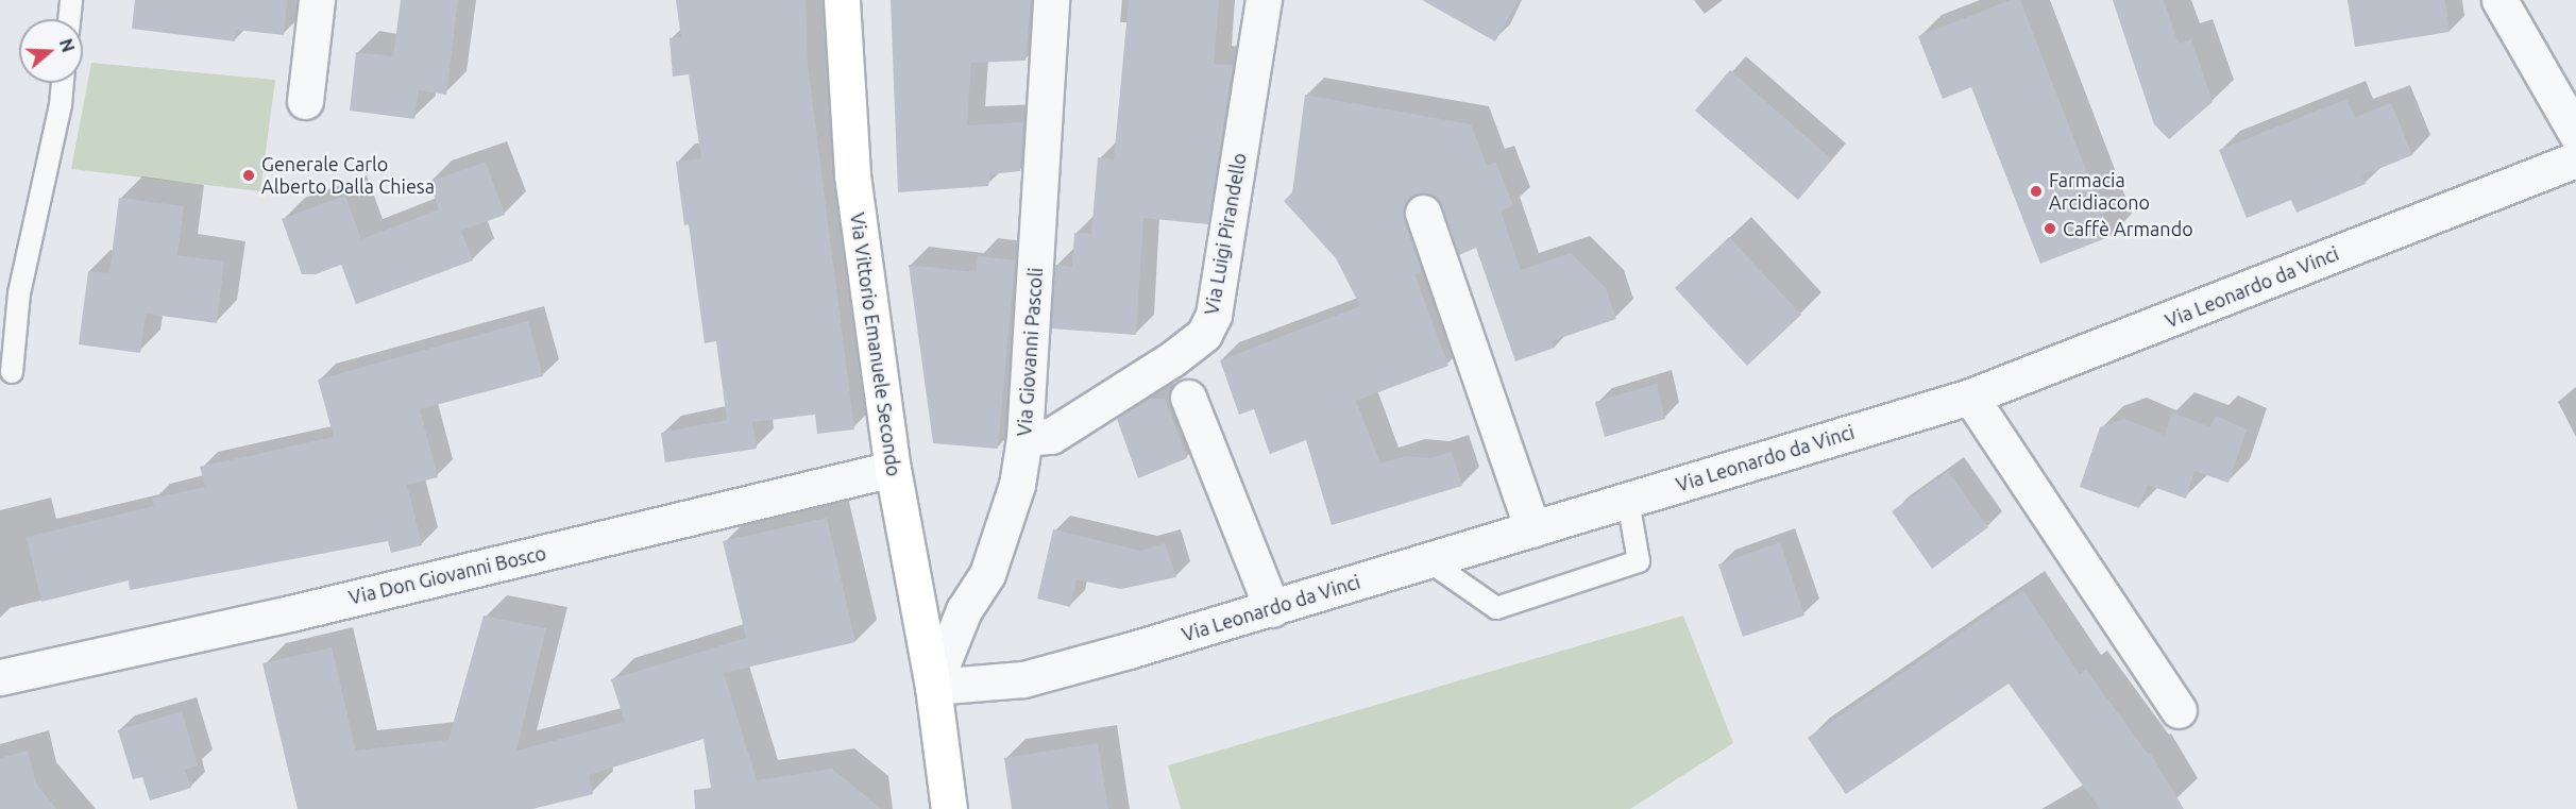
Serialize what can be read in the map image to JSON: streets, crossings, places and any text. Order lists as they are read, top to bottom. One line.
{"streets":{"main road":["Via Vittorio Emanuele Secondo"],"street":["Via Luigi Pirandello","Via Leonardo da Vinci","Via Giovanni Pascoli","Via Don Giovanni Bosco"]},"crossings":[["Via Luigi Pirandello","Via Giovanni Pascoli"],["Via Leonardo da Vinci","Via Vittorio Emanuele Secondo"],["Via Leonardo da Vinci","Via Giovanni Pascoli"],["Via Vittorio Emanuele Secondo","Via Giovanni Pascoli"],["Via Vittorio Emanuele Secondo","Via Don Giovanni Bosco"]],"places":["Generale Carlo Alberto Dalla Chiesa","Farmacia Arcidiacono","Caffè Armando"],"north":"right"}
